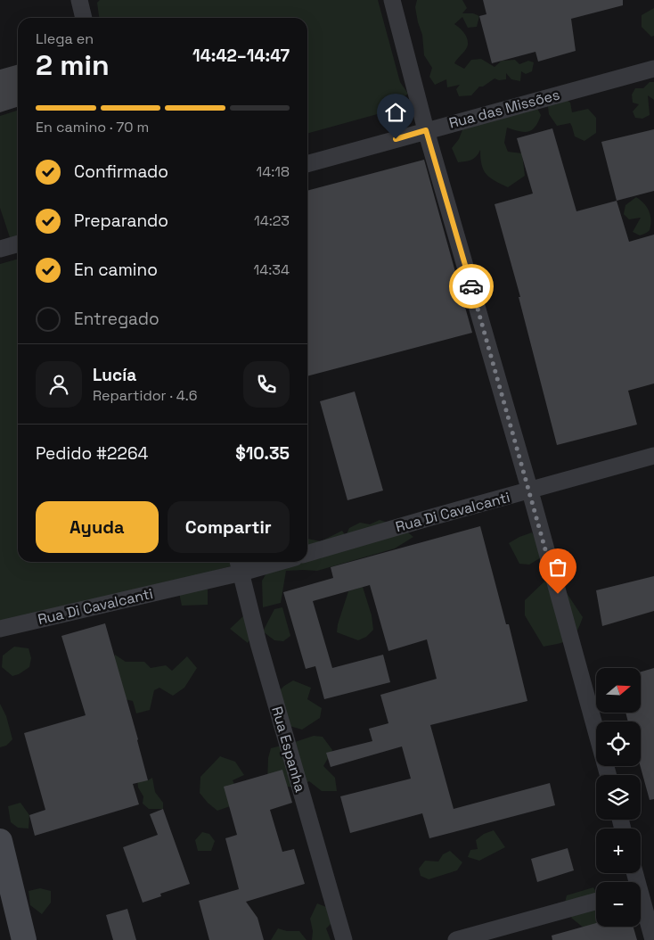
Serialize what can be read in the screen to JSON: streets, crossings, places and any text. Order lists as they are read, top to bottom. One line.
{"streets":{"street":["Rua das Missões","Rua Di Cavalcanti","Rua Espanha"]},"crossings":[["Rua Di Cavalcanti","Rua Espanha"]],"north":"right","page":{"heading":["2 min","Llega en","14:42–14:47"],"panel":["Lucía","Repartidor · 4.6","Pedido #2264","$10.35"],"bar":"En camino · 70 m","list":[["Confirmado","14:18"],["Preparando","14:23"],["En camino","14:34"],"Entregado"],"buttons":["Ayuda","Compartir"],"map_buttons":["+","−"]}}
